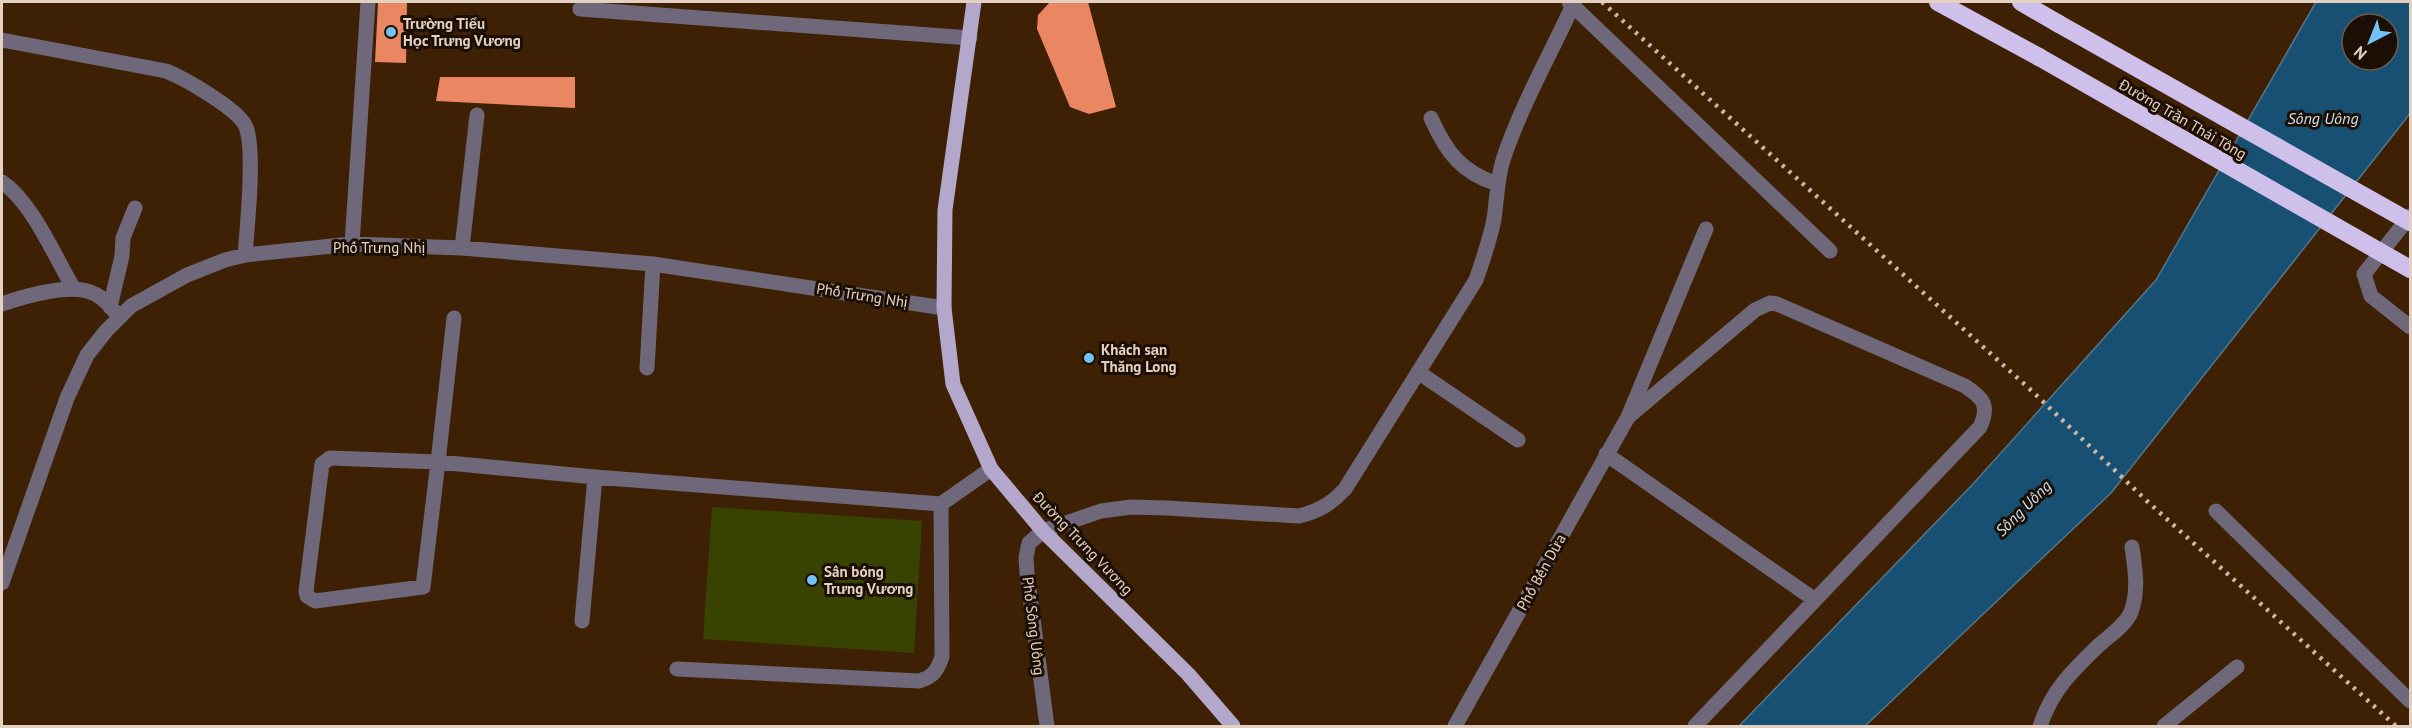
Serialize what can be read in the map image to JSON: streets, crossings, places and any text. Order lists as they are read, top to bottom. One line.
{"streets":{"highway":["Đường Trần Thái Tông"],"main road":["Đường Trưng Vương"],"street":["Phố Trưng Nhị","Phố Bến Dừa","Phố Sông Uông"]},"crossings":[["Phố Trưng Nhị","Đường Trưng Vương"],["Đường Trưng Vương","Phố Sông Uông"]],"water":["Sông Uông"],"places":["Trường Tiểu Học Trưng Vương","Khách sạn Thăng Long","Sân bóng Trưng Vương"],"north":"bottom left"}
